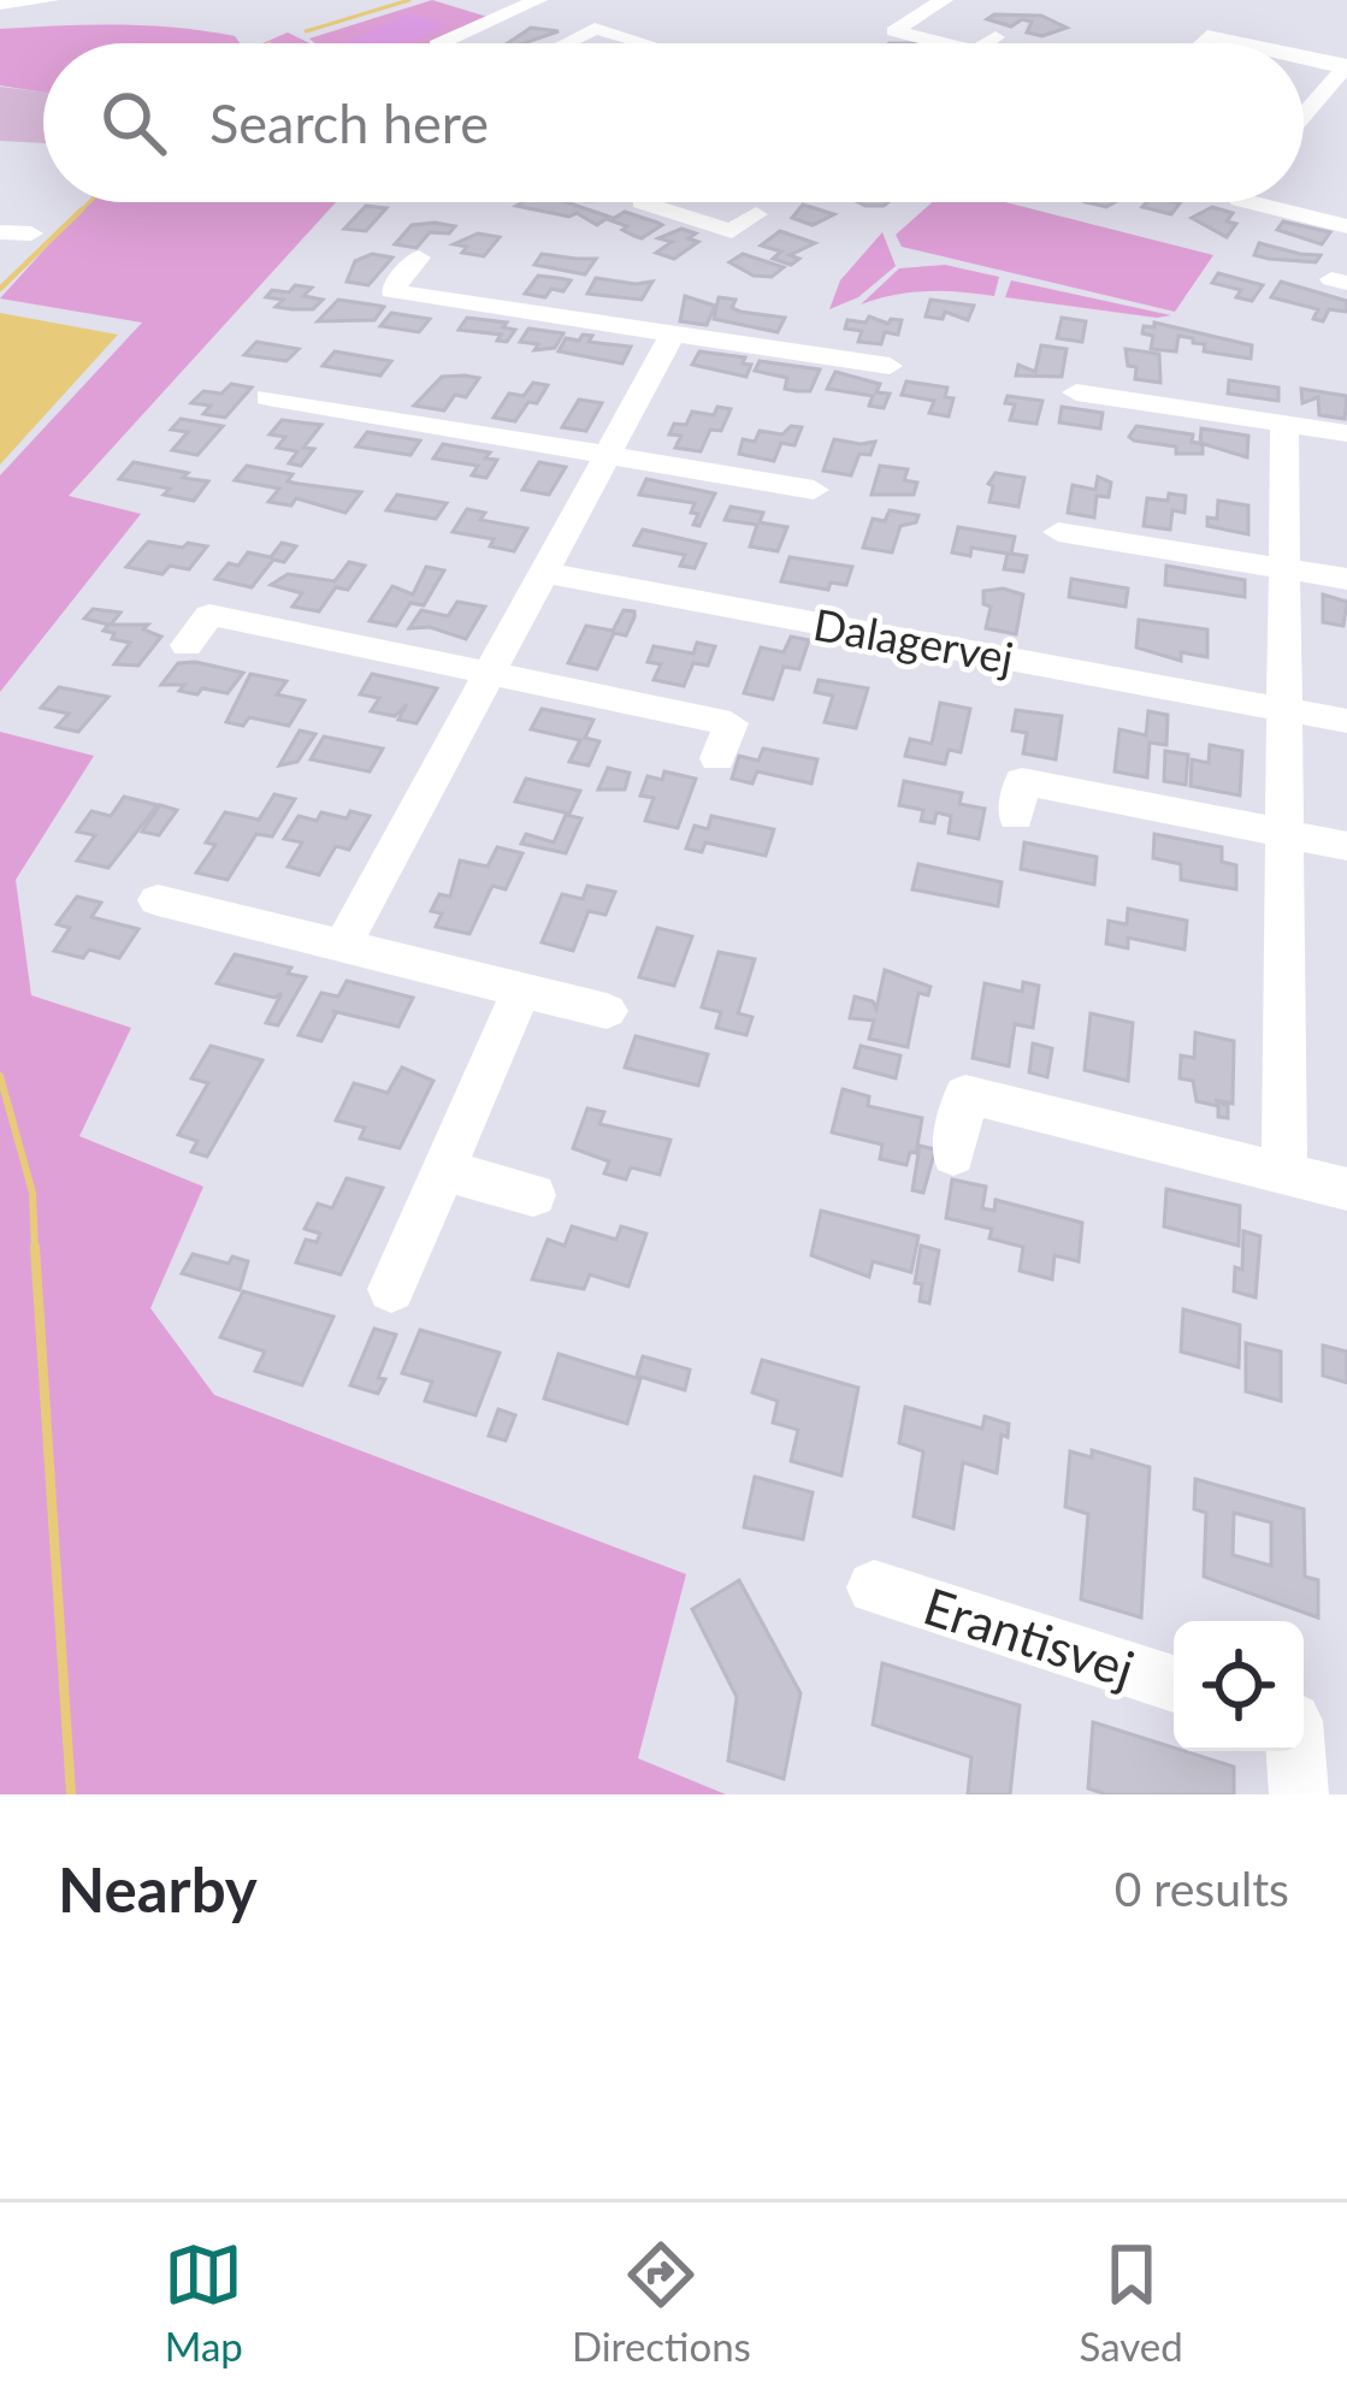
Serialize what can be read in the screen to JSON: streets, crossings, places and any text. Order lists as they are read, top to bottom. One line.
{"streets":{"street":["Dalagervej","Erantisvej"]},"page":{"search":"Search here","heading":["Nearby","0 results"],"nav":["Map","Directions","Saved"]}}
